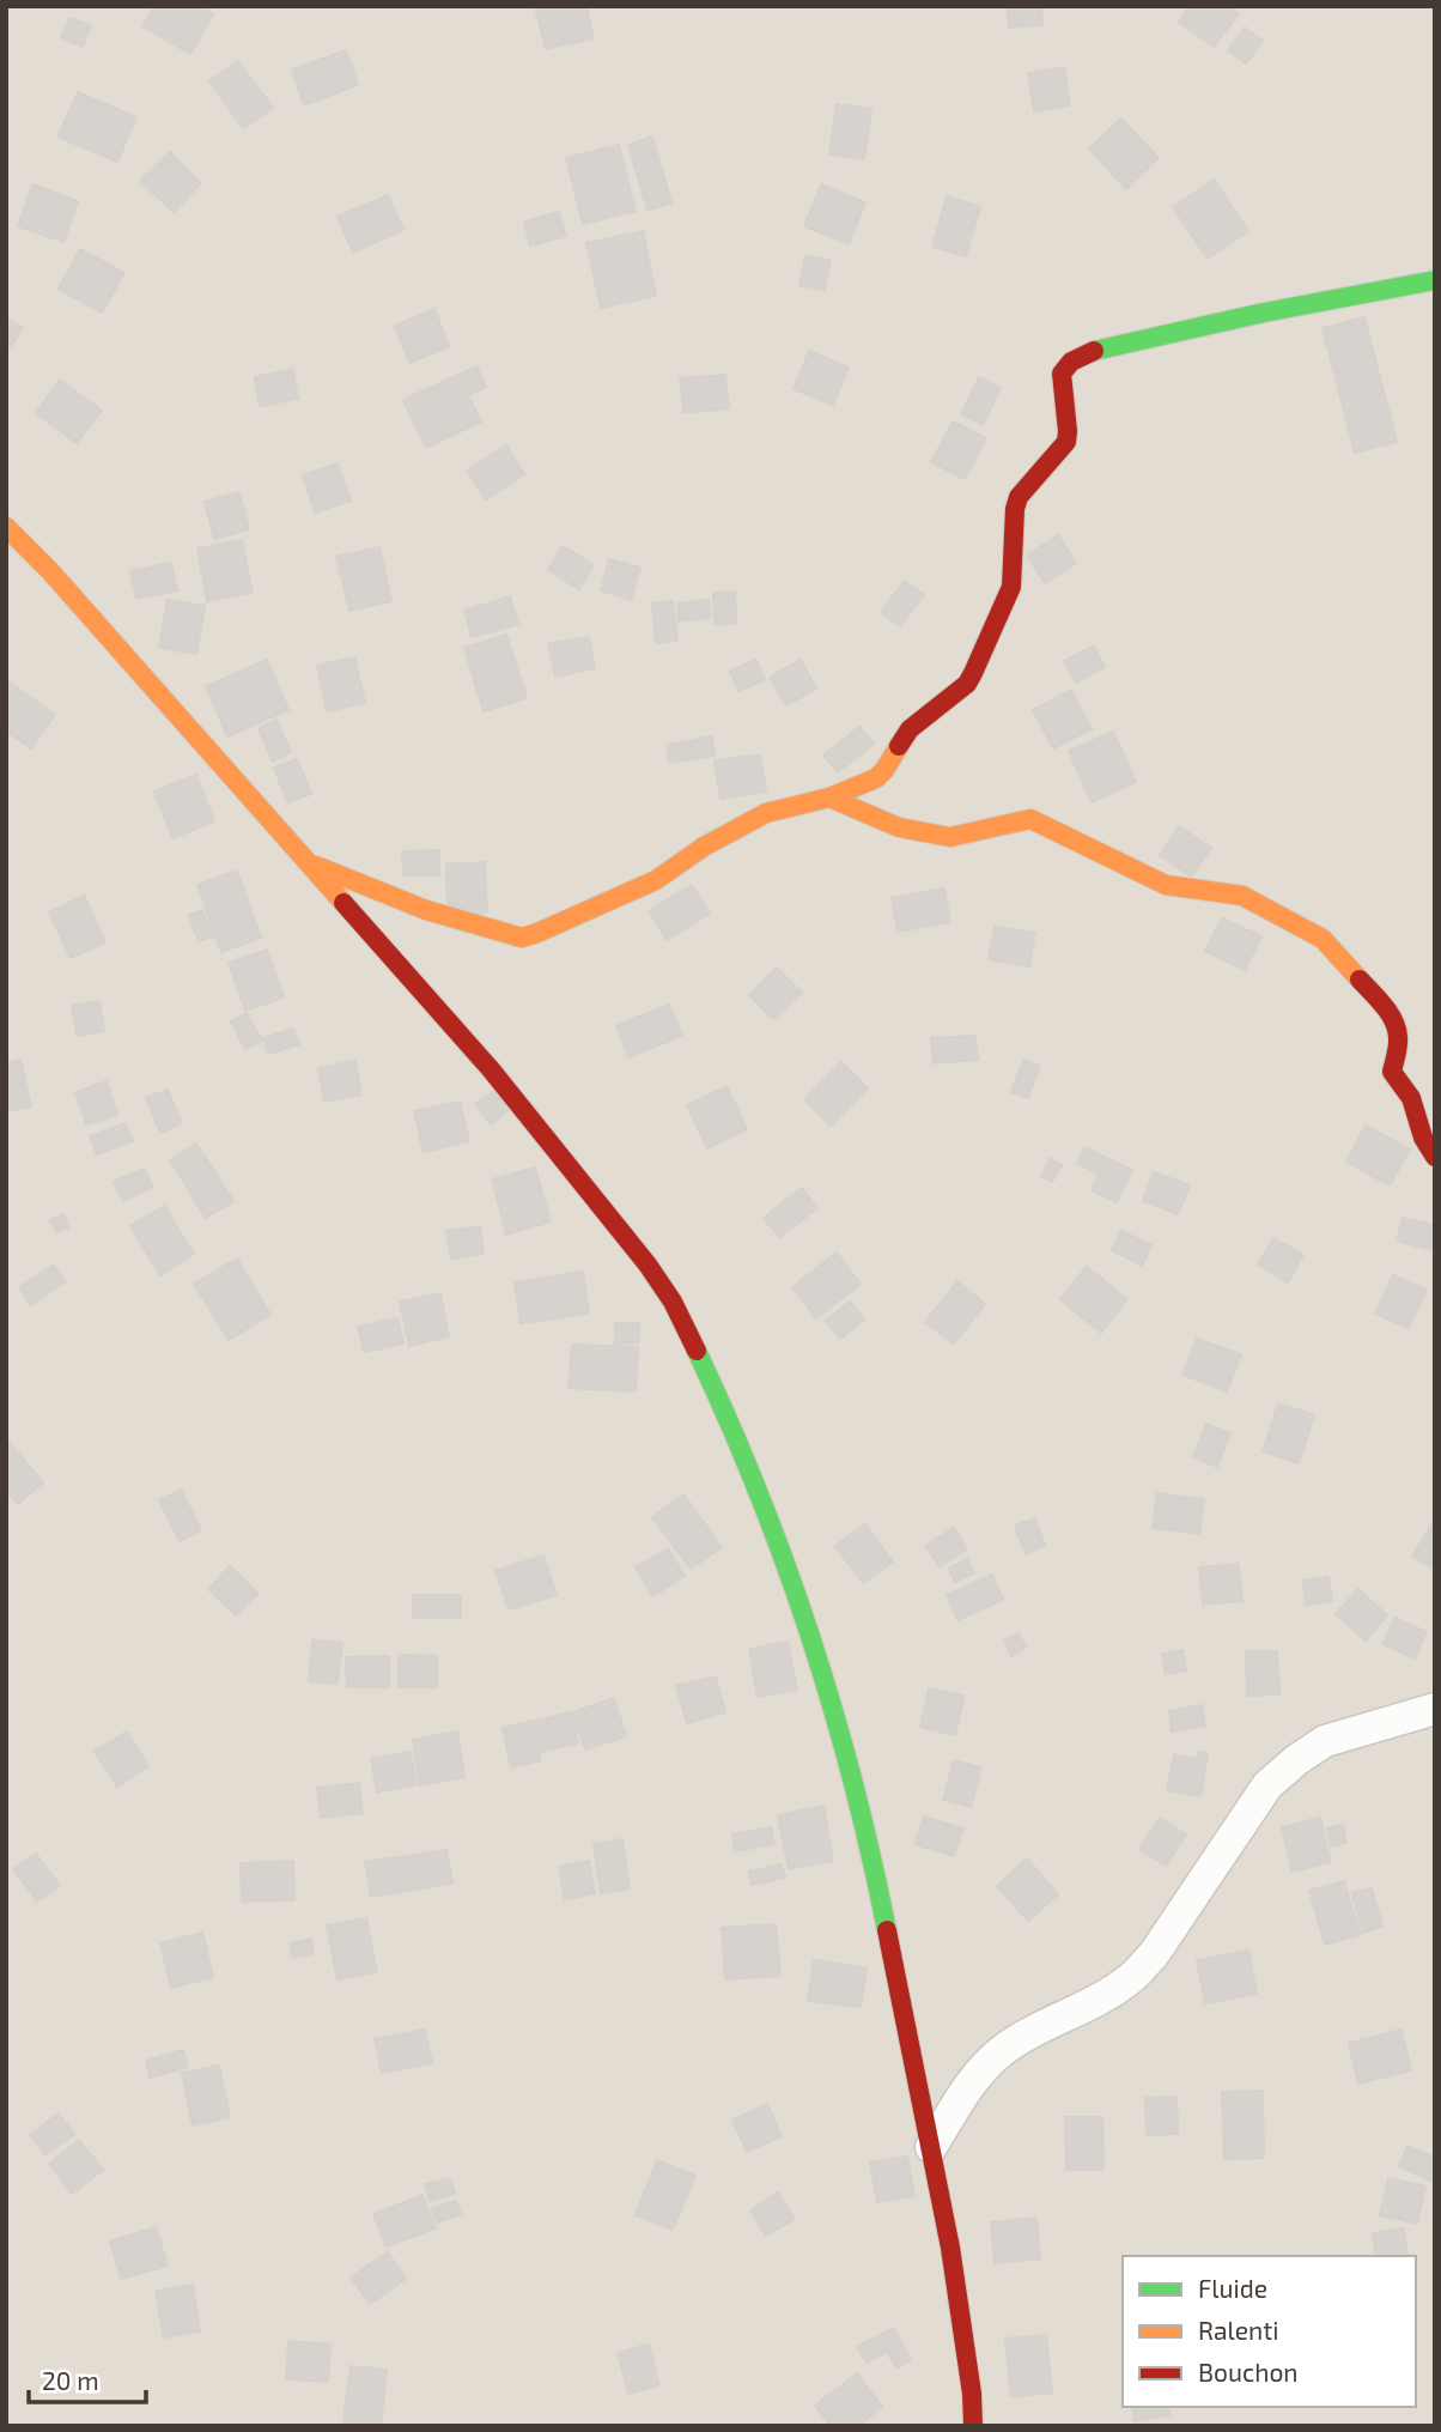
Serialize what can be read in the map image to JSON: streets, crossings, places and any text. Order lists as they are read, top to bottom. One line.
{"legend":["Fluide","Ralenti","Bouchon"],"scale_bar":"20 m"}
